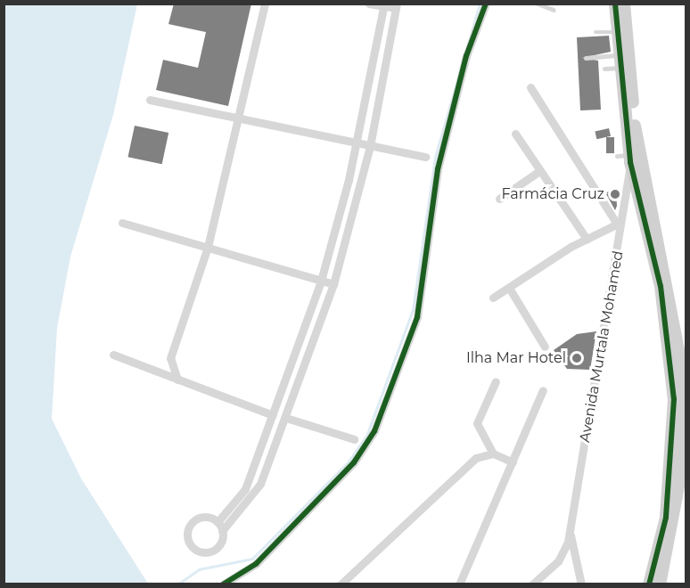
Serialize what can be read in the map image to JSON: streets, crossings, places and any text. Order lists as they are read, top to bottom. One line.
{"streets":{"street":["Avenida Murtala Mohamed"]},"places":["Farmácia Cruz","Ilha Mar Hotel"]}
